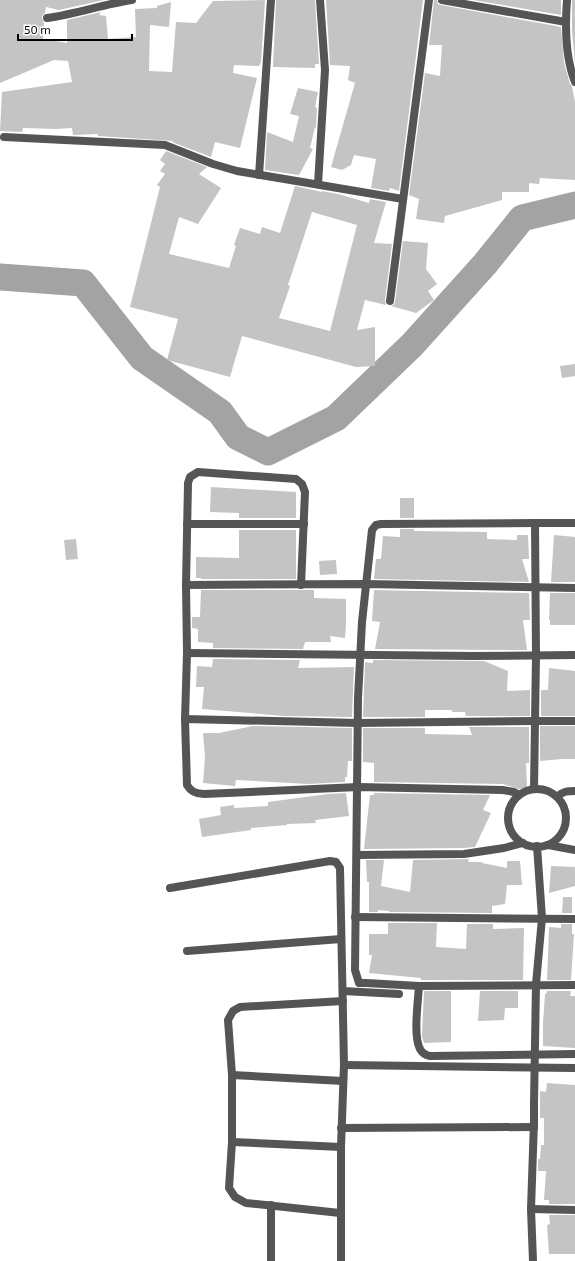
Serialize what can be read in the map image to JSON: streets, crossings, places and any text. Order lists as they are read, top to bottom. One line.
{"scale_bar":"50 m"}
